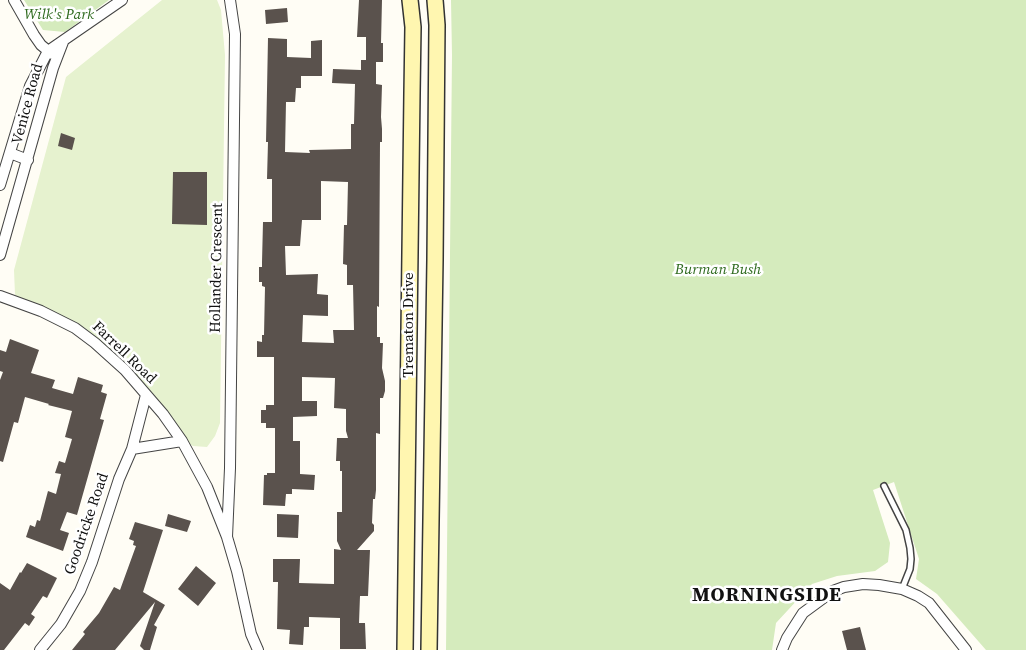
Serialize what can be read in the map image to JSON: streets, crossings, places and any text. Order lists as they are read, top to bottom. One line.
{"streets":{"street":["Venice Road","Hollander Crescent","Trematon Drive","Farrell Road","Goodricke Road"]},"crossings":[["Hollander Crescent","Farrell Road"],["Farrell Road","Goodricke Road"]],"districts":["MORNINGSIDE"],"parks":["Wilk's Park","Burman Bush"]}
